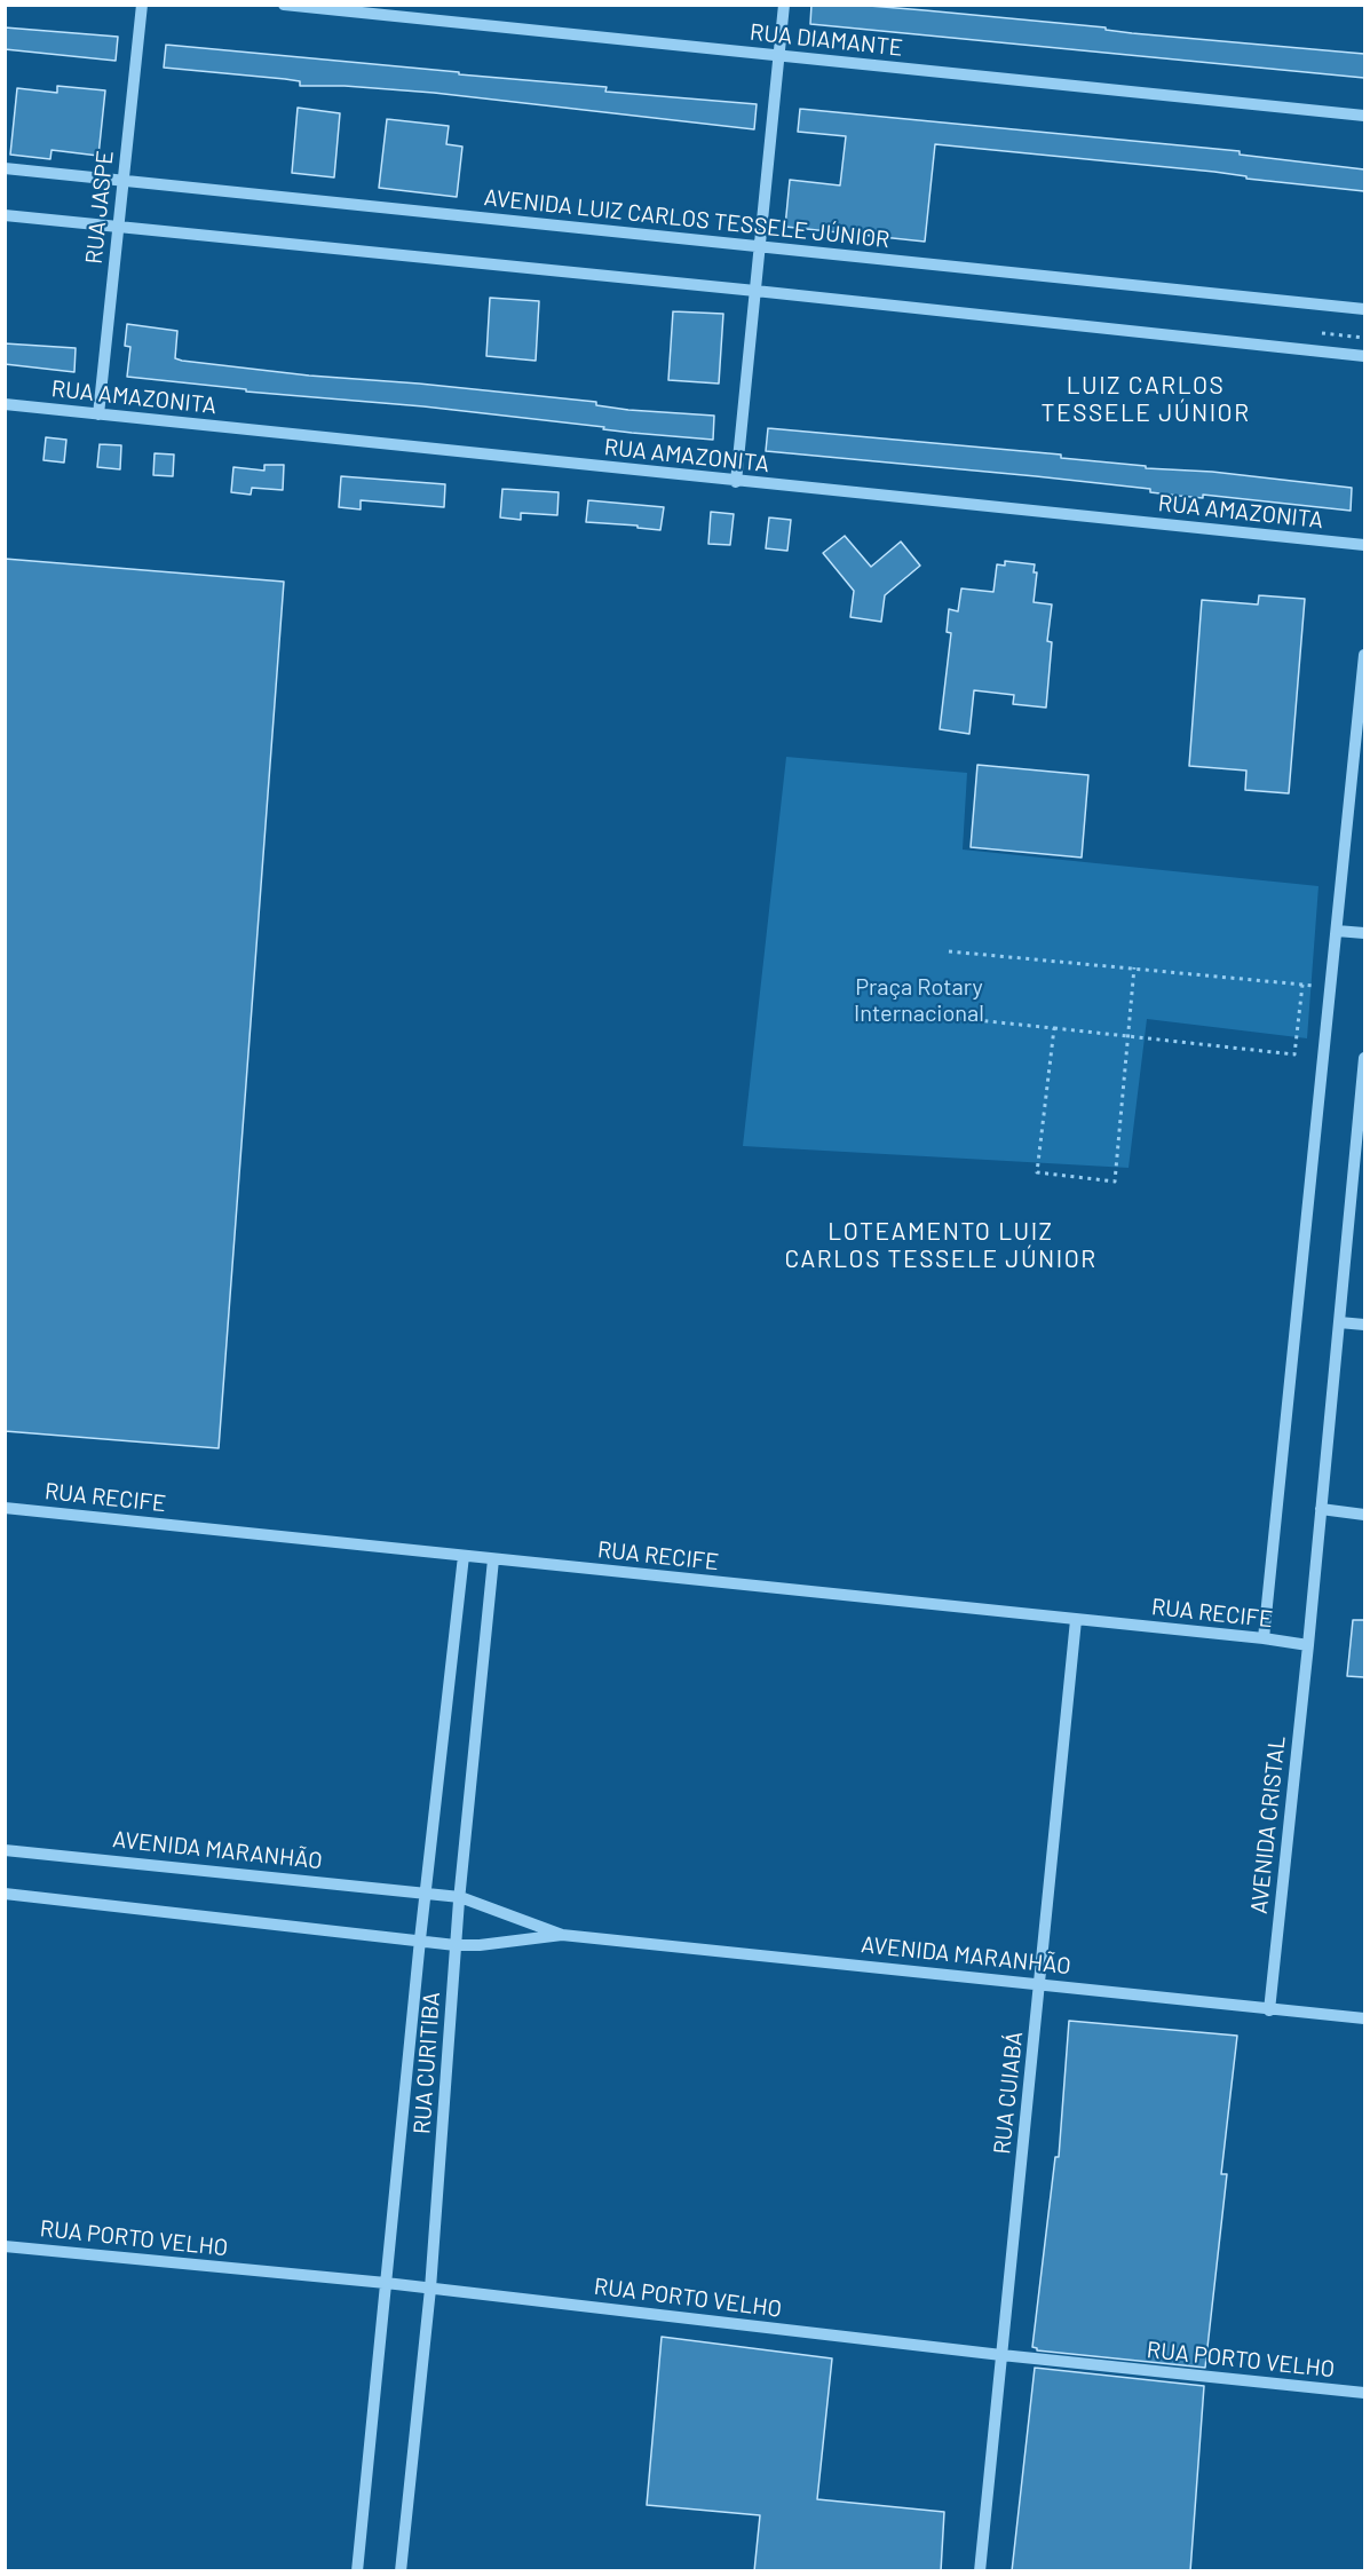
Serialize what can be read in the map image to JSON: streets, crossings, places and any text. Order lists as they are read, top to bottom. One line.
{"streets":{"street":["RUA DIAMANTE","RUA JASPE","AVENIDA LUIZ CARLOS TESSELE JÚNIOR","RUA AMAZONITA","RUA RECIFE","AVENIDA CRISTAL","AVENIDA MARANHÃO","RUA CURITIBA","RUA CUIABÁ","RUA PORTO VELHO"]},"crossings":[["RUA JASPE","AVENIDA LUIZ CARLOS TESSELE JÚNIOR"],["RUA JASPE","RUA AMAZONITA"],["RUA RECIFE","AVENIDA CRISTAL"],["RUA RECIFE","RUA CURITIBA"],["RUA RECIFE","RUA CUIABÁ"],["AVENIDA CRISTAL","AVENIDA MARANHÃO"],["AVENIDA MARANHÃO","RUA CURITIBA"],["AVENIDA MARANHÃO","RUA CUIABÁ"],["RUA CURITIBA","RUA PORTO VELHO"],["RUA CUIABÁ","RUA PORTO VELHO"]],"districts":["LUIZ CARLOS TESSELE JÚNIOR","LOTEAMENTO LUIZ CARLOS TESSELE JÚNIOR"],"parks":["Praça Rotary Internacional"]}
